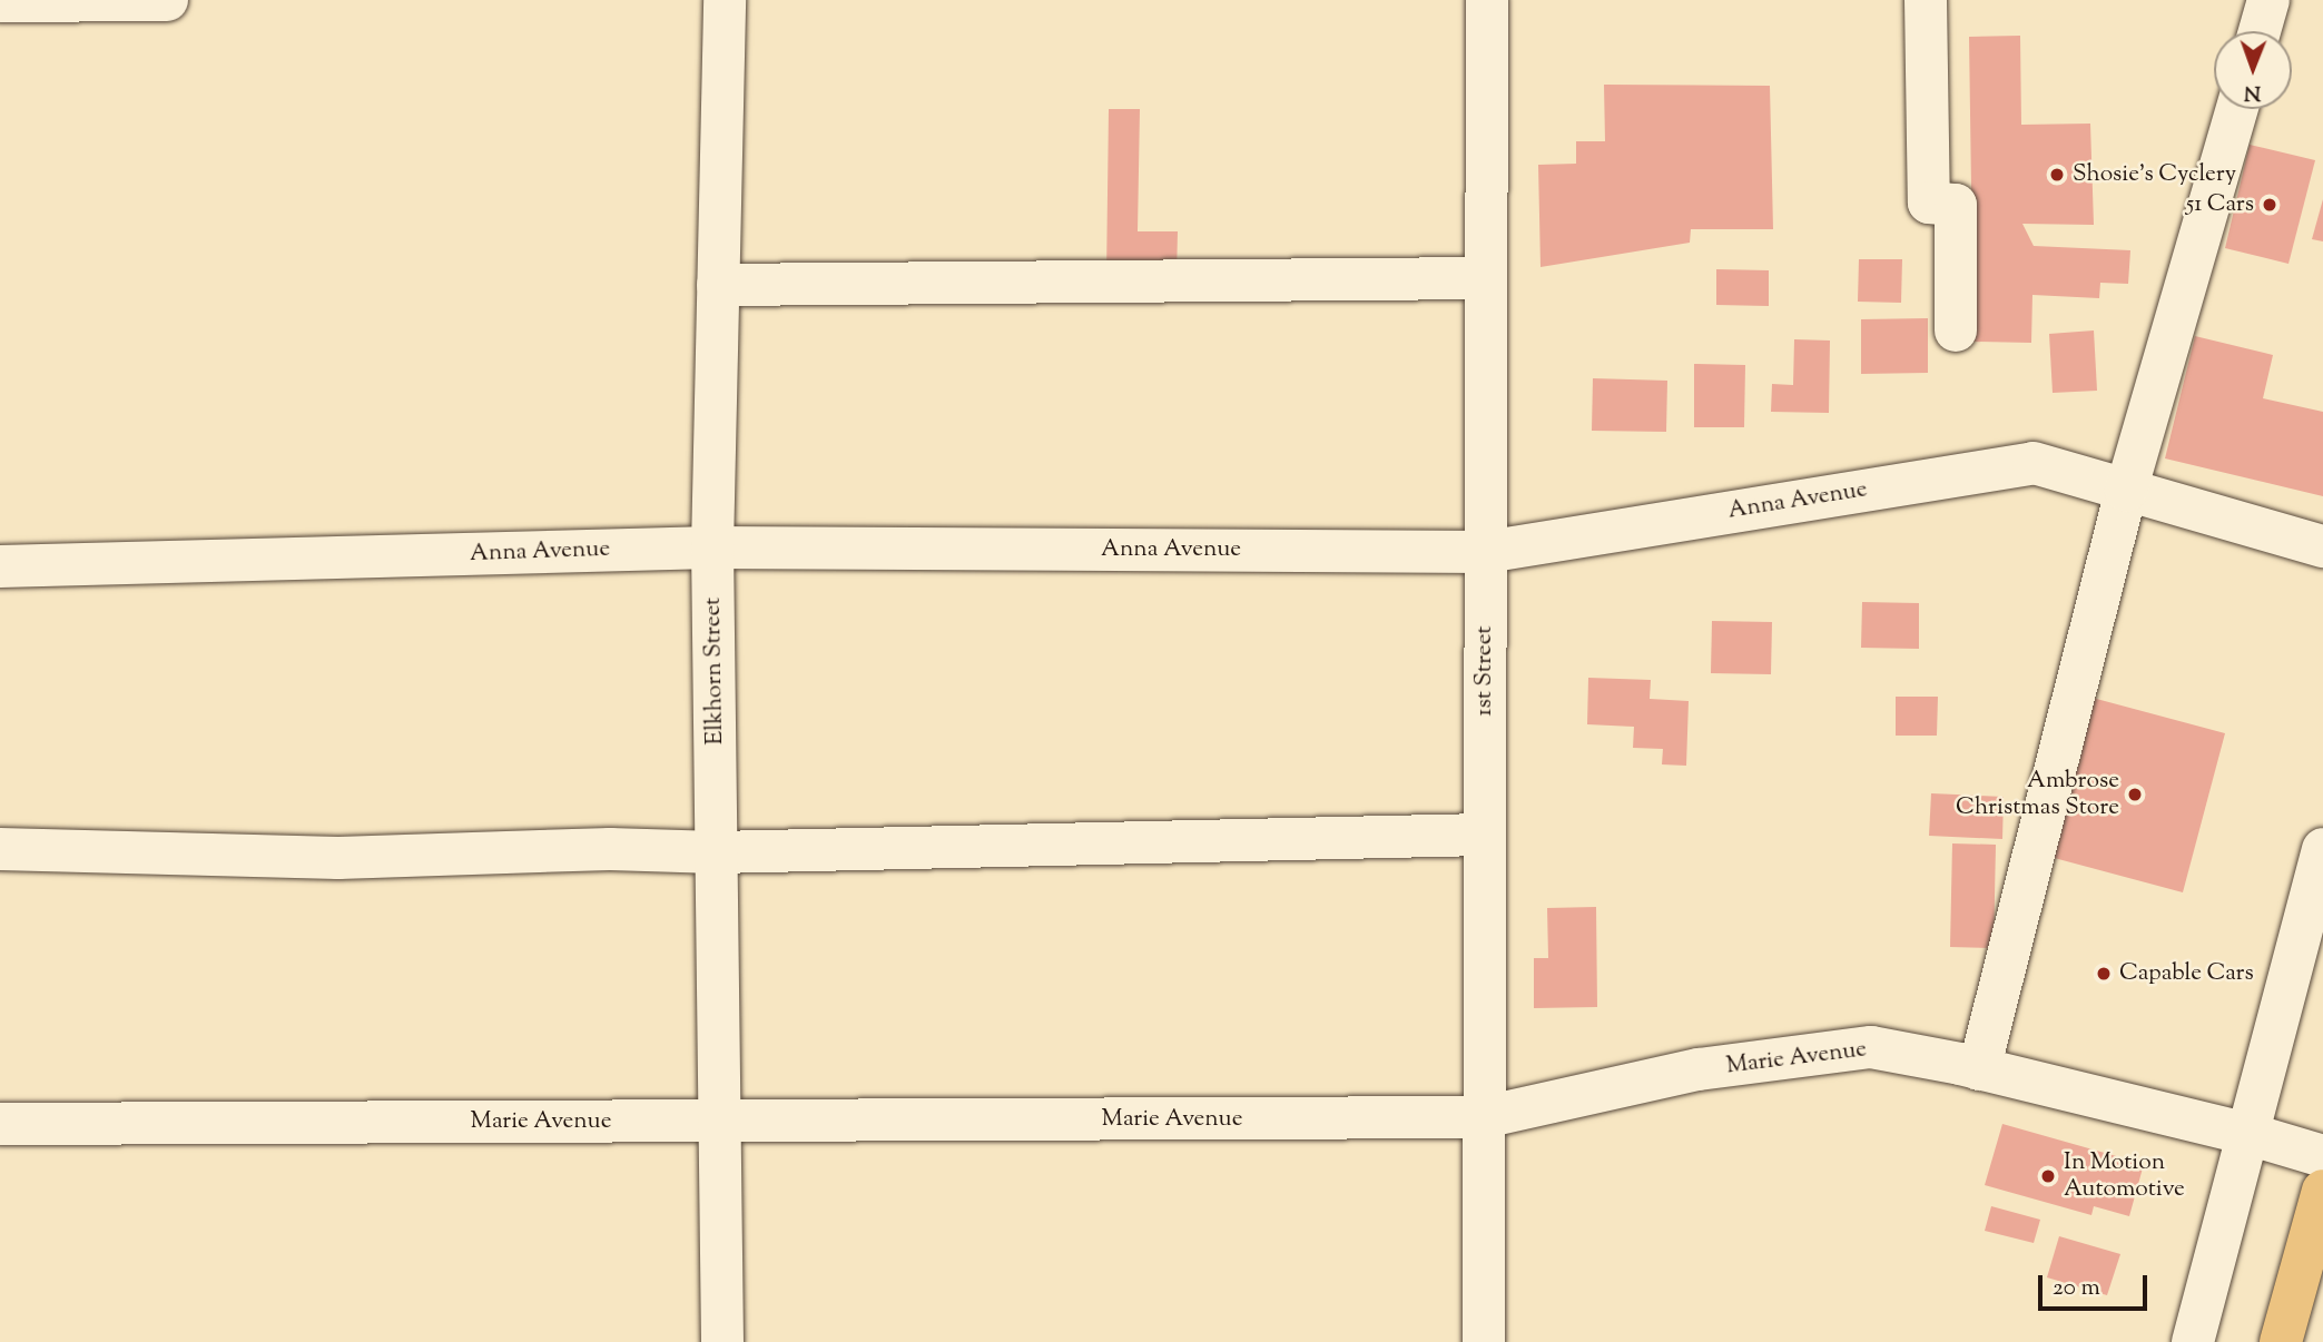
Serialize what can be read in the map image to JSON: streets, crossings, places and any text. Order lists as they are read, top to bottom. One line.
{"streets":{"street":["Anna Avenue","Elkhorn Street","1st Street","Marie Avenue"]},"crossings":[["Anna Avenue","Elkhorn Street"],["Anna Avenue","1st Street"],["Elkhorn Street","Marie Avenue"],["1st Street","Marie Avenue"]],"places":["Shosie's Cyclery","51 Cars","Ambrose Christmas Store","Capable Cars","In Motion Automotive"],"scale_bar":"20 m","north":"bottom"}
